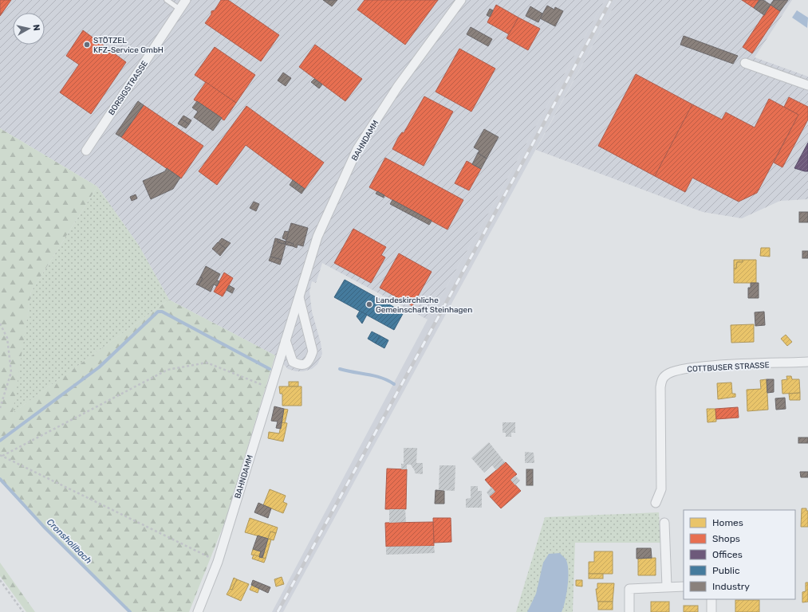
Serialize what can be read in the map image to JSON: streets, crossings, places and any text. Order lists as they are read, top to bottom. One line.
{"streets":{"street":["BORSIGSTRASSE","BAHNDAMM","COTTBUSER STRASSE"]},"water":["Cronshollbach"],"places":["STÖTZEL KFZ-Service GmbH","Landeskirchliche Gemeinschaft Steinhagen"],"legend":["Homes","Shops","Offices","Public","Industry"],"north":"right"}
